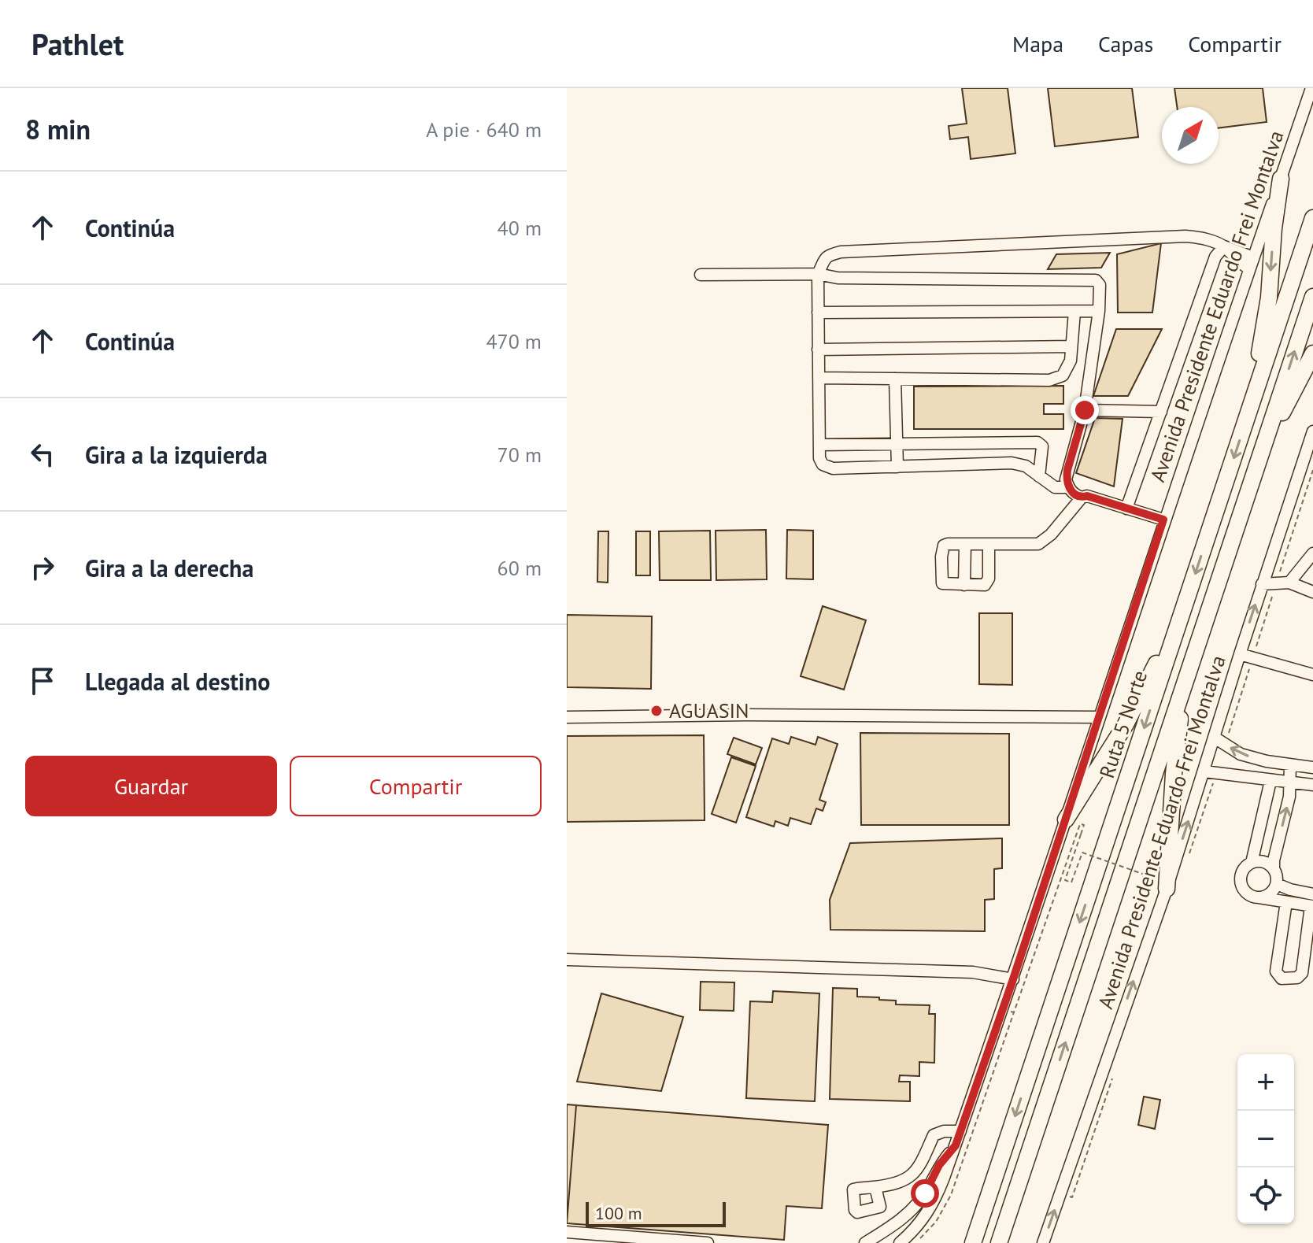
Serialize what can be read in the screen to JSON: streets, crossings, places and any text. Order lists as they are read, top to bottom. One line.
{"streets":{"highway":["Ruta 5 Norte"],"street":["Avenida Presidente Eduardo Frei Montalva"]},"places":["AGUASIN"],"scale_bar":"100 m","north":"top right","page":{"header":"Pathlet","nav":["Mapa","Capas","Compartir"],"heading":["8 min","A pie · 640 m"],"list":[["Continúa","40 m"],["Continúa","470 m"],["Gira a la izquierda","70 m"],["Gira a la derecha","60 m"],"Llegada al destino"],"buttons":["Guardar","Compartir"],"map_buttons":["+","−"],"scale":"100 m"}}
